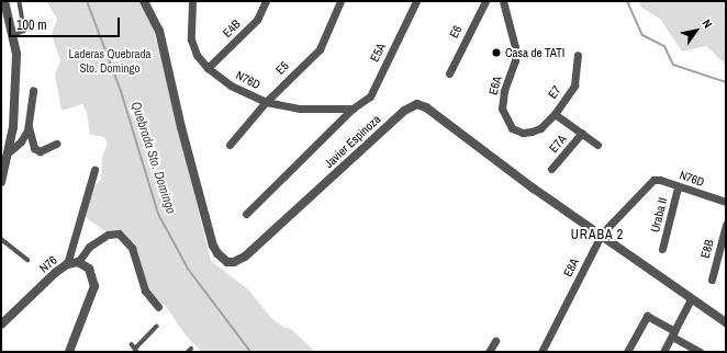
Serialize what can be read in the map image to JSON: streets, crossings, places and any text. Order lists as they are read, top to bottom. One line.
{"streets":{"street":["E4B","E6","E5A","E5","N76D","E6A","E7","Javier Espinoza","E7A","Uraba II","E8B","N76","E8A"]},"crossings":[["E4B","N76D"],["E5A","N76D"],["E5","N76D"],["N76D","Uraba II"],["N76D","E8A"],["E6A","E7"],["Javier Espinoza","E8A"]],"districts":["URABA 2"],"water":["Quebrada Sto. Domingo"],"parks":["Laderas Quebrada Sto. Domingo"],"places":["Casa de TATI"],"scale_bar":"100 m","north":"top right"}
